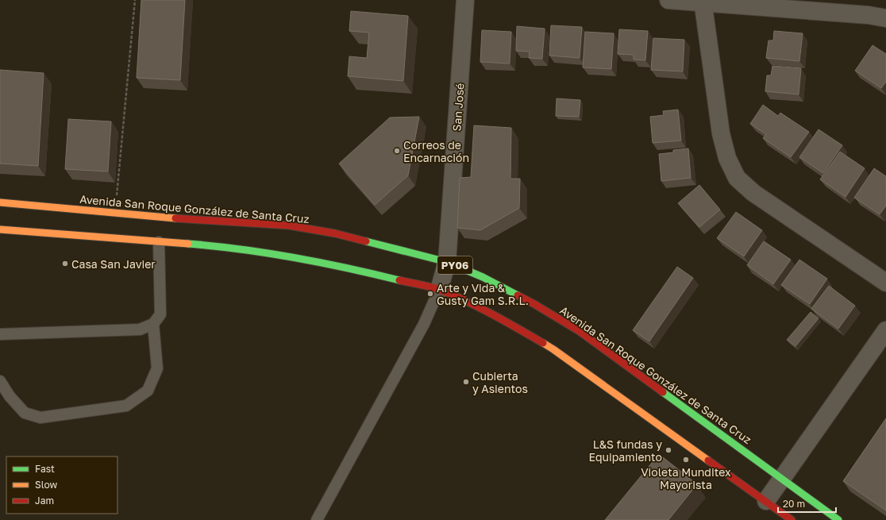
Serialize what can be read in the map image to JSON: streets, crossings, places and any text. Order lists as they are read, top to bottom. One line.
{"streets":{"highway":["Avenida San Roque González de Santa Cruz","PY06"],"street":["San José"]},"crossings":[["San José","Avenida San Roque González de Santa Cruz"],["San José","PY06"]],"places":["Correos de Encarnación","Casa San Javier","Arte y Vida & Gusty Gam S.R.L.","Cubierta y Asientos","L&S fundas y Equipamiento","Violeta Munditex Mayorista"],"legend":["Fast","Slow","Jam"],"scale_bar":"20 m"}
